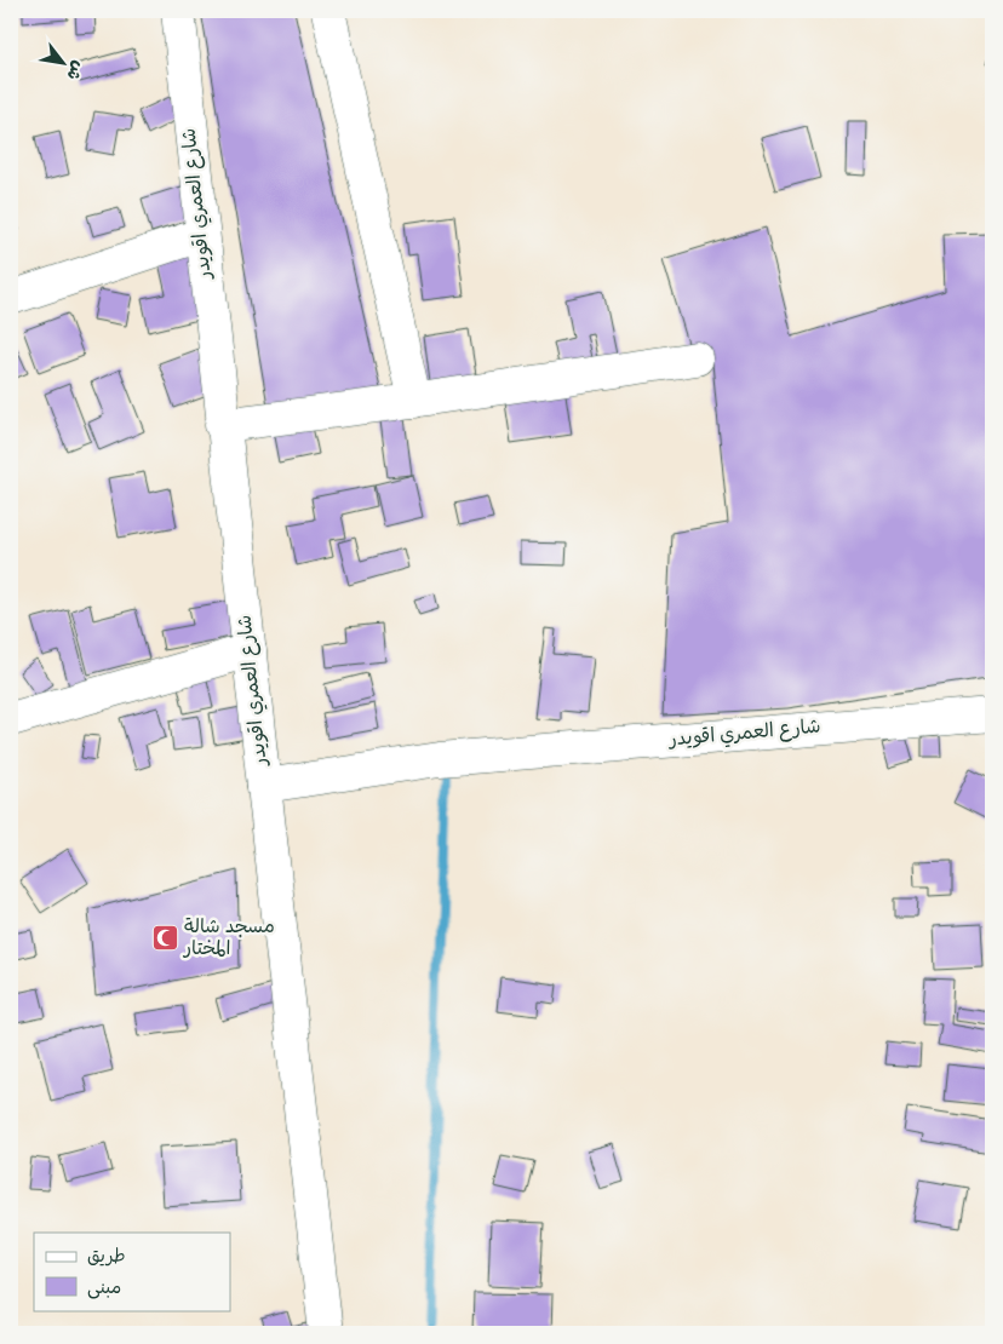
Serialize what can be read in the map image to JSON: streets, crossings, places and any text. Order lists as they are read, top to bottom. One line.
{"streets":{"street":["شارع العمري اقويدر"]},"places":{"mosque":["مسجد شالة المختار"]},"legend":["طريق","مبنى"],"north":"bottom right"}
